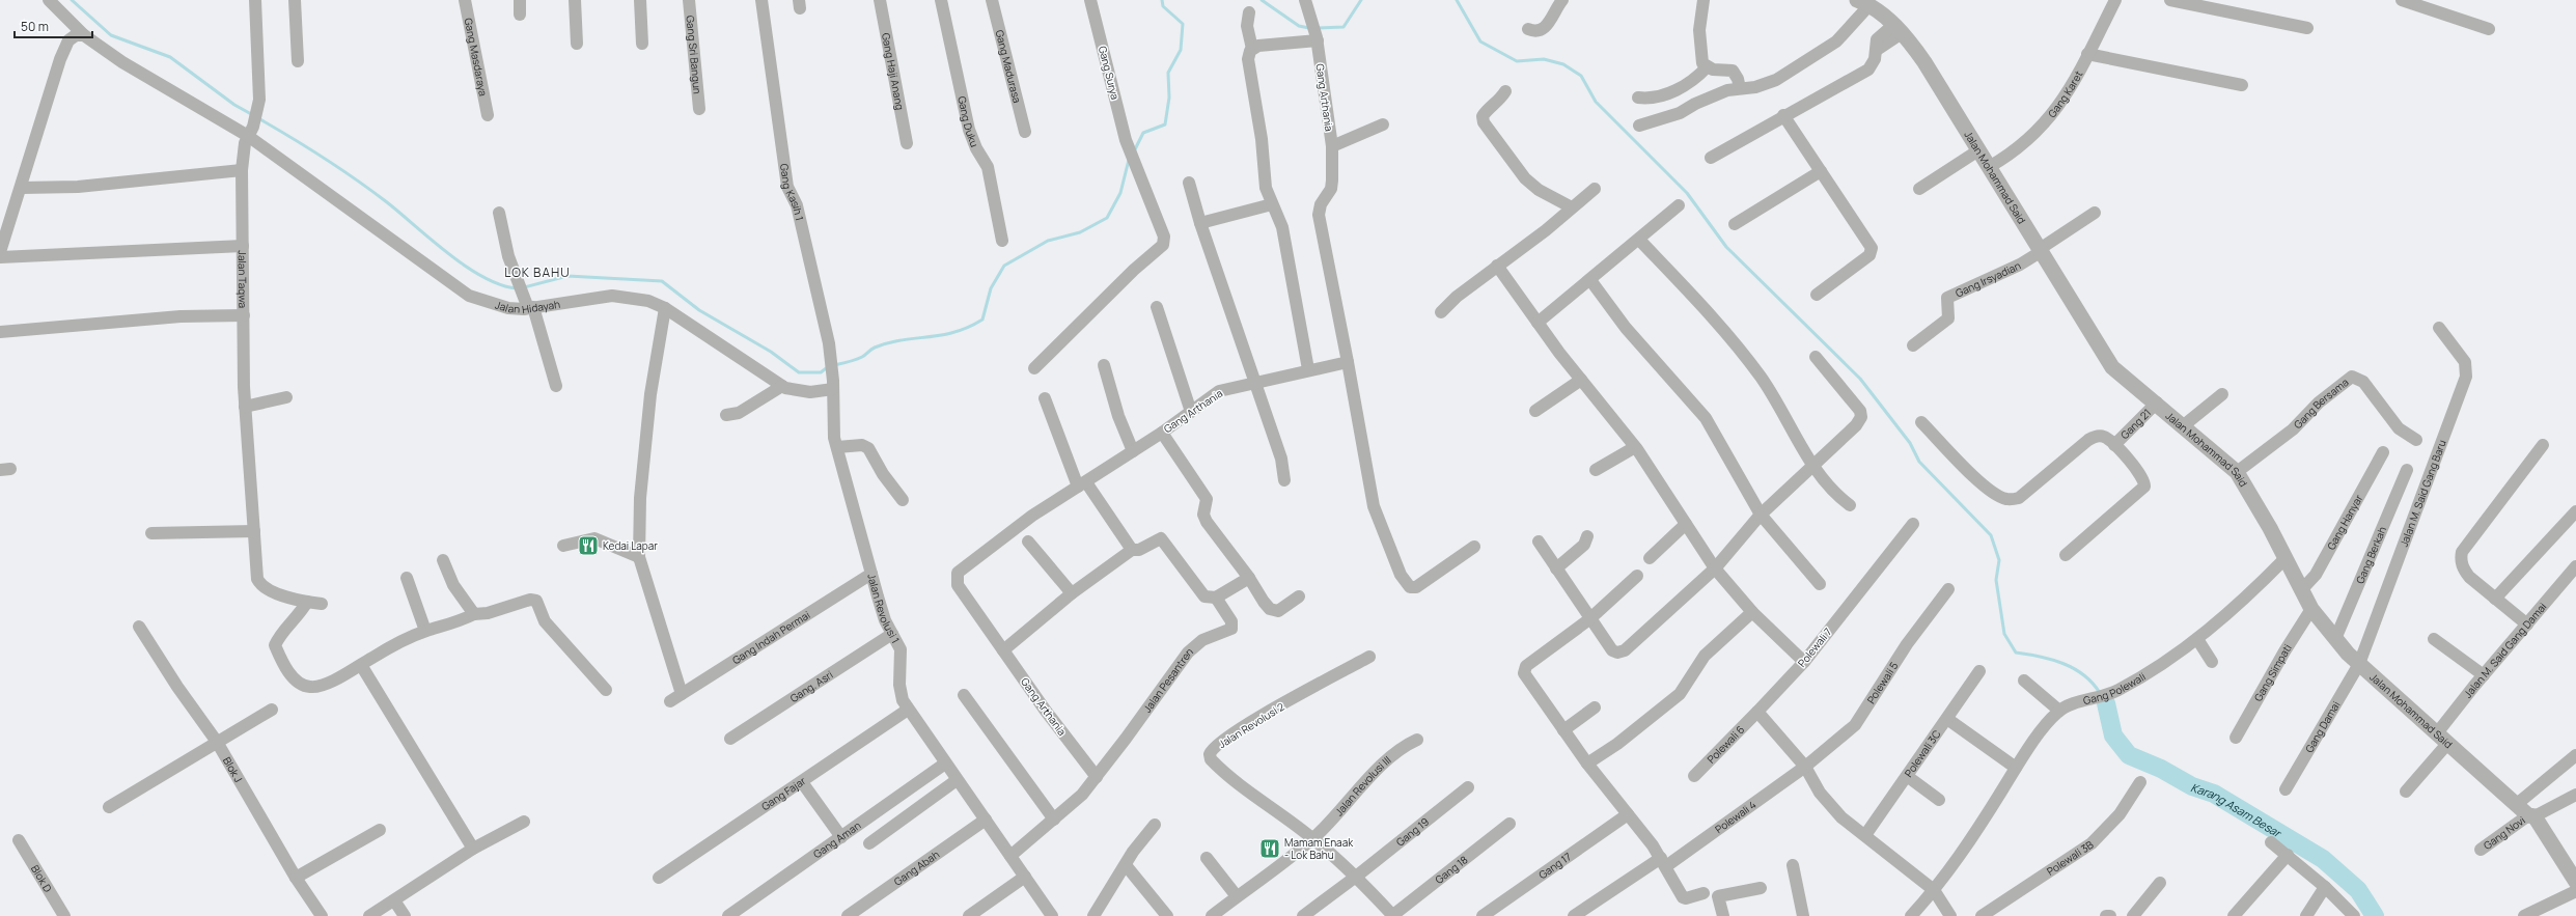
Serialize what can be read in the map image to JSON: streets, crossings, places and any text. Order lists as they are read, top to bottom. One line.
{"streets":{"street":["Gang Sri Bangun","Gang Masdaraya","Gang Madurasa","Gang Haji Anang","Gang Surya","Gang Karet","Gang Arthania","Gang Duku","Jalan Mohammad Said","Gang Kasih 1","Jalan Taqwa","Gang Irsyadian","Jalan Hidayah","Gang Bersama","Gang 21","Jalan M. Said Gang Baru","Gang Hanyar","Gang Berkah","Jalan Revolusi 1","Gang Indah Permai","Polewali 7","Jalan M. Said Gang Damai","Gang Simpati","Jalan Pesantren","Polewali 5","Gang. Asri","Gang Polewali","Jalan Revolusi 2","Gang Damai","Polewali 6","Polewali 3C","Blok J","Jalan Revolusi III","Gang Fajar","Polewali 4","Gang 19","Gang Novi","Gang Aman","Polewali 3B","Gang 17","Gang Abah","Gang 18","Blok D"]},"crossings":[["Gang Karet","Jalan Mohammad Said"],["Gang Arthania","Jalan Pesantren"],["Jalan Mohammad Said","Gang Irsyadian"],["Jalan Mohammad Said","Gang Bersama"],["Jalan Mohammad Said","Gang 21"],["Jalan Mohammad Said","Jalan M. Said Gang Baru"],["Jalan Mohammad Said","Gang Hanyar"],["Jalan Mohammad Said","Gang Berkah"],["Jalan Mohammad Said","Jalan M. Said Gang Damai"],["Jalan Mohammad Said","Gang Simpati"],["Jalan Mohammad Said","Gang Polewali"],["Jalan Mohammad Said","Gang Damai"],["Jalan Mohammad Said","Gang Novi"],["Gang Kasih 1","Jalan Hidayah"],["Gang Kasih 1","Jalan Revolusi 1"],["Jalan Taqwa","Jalan Hidayah"],["Jalan Hidayah","Jalan Revolusi 1"],["Jalan M. Said Gang Baru","Gang Damai"],["Jalan Revolusi 1","Gang Indah Permai"],["Jalan Revolusi 1","Gang. Asri"],["Jalan Revolusi 1","Gang Fajar"],["Jalan Revolusi 1","Gang Aman"],["Jalan Revolusi 1","Gang Abah"],["Polewali 7","Polewali 6"],["Polewali 5","Polewali 4"],["Jalan Revolusi 2","Jalan Revolusi III"],["Jalan Revolusi 2","Gang 19"],["Jalan Revolusi 2","Gang 18"]],"districts":["LOK BAHU"],"water":["Karang Asam Besar"],"places":{"restaurant":["Kedai Lapar","Mamam Enaak - Lok Bahu"]},"scale_bar":"50 m"}
